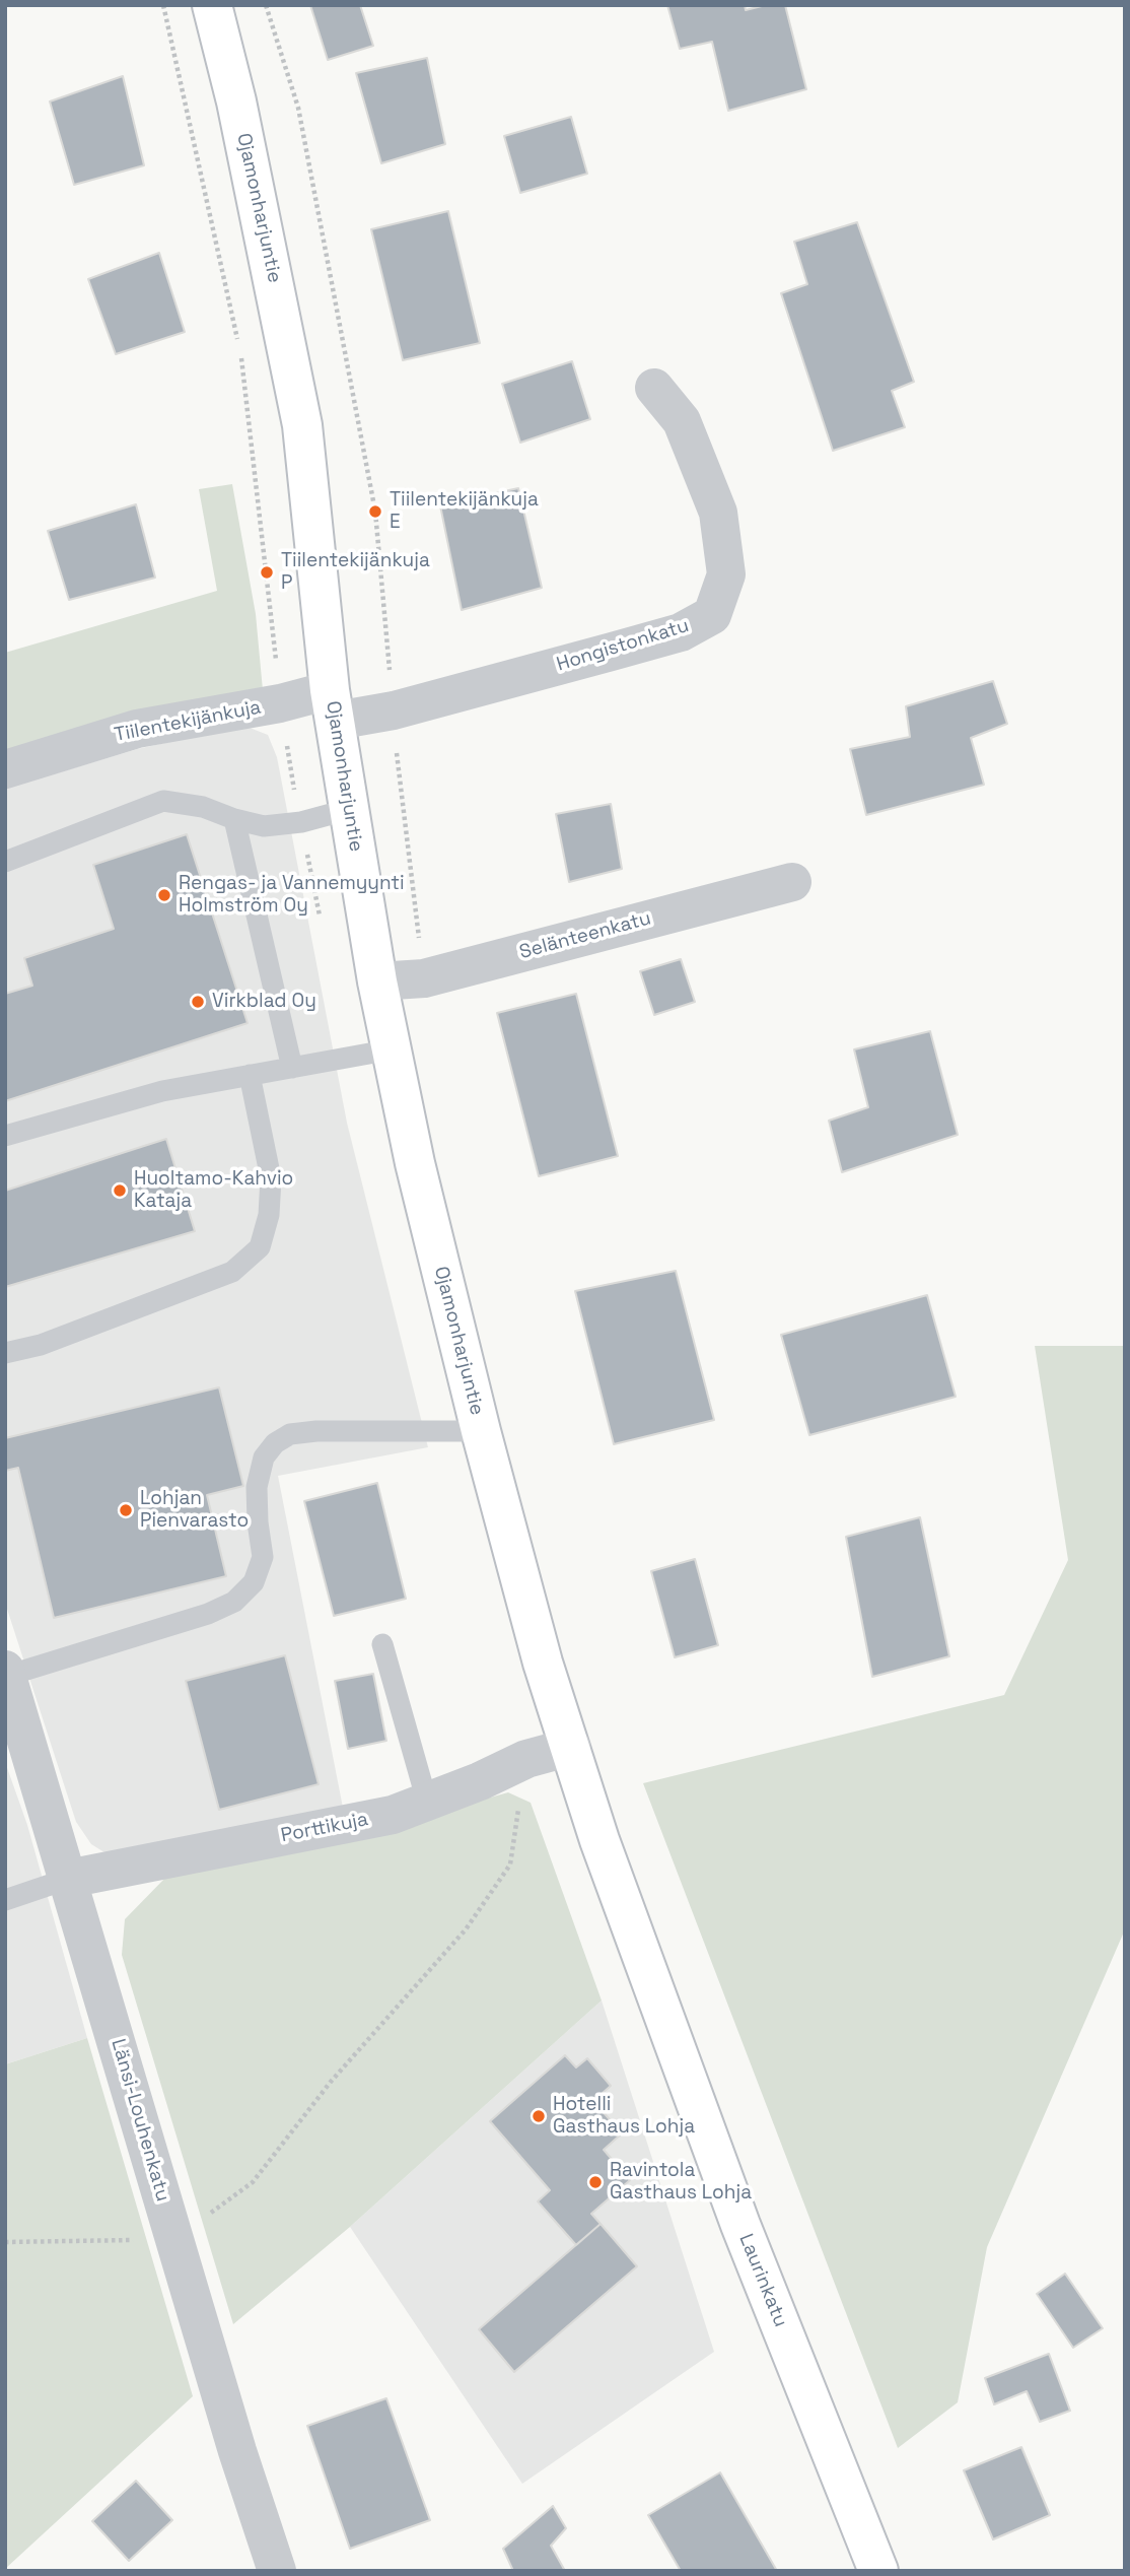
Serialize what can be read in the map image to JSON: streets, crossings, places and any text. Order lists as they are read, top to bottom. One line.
{"streets":{"main road":["Ojamonharjuntie","Laurinkatu"],"street":["Hongistonkatu","Tiilentekijänkuja","Selänteenkatu","Porttikuja","Länsi-Louhenkatu"]},"crossings":[["Ojamonharjuntie","Hongistonkatu"],["Ojamonharjuntie","Tiilentekijänkuja"],["Ojamonharjuntie","Selänteenkatu"],["Ojamonharjuntie","Porttikuja"],["Ojamonharjuntie","Laurinkatu"],["Hongistonkatu","Tiilentekijänkuja"],["Porttikuja","Länsi-Louhenkatu"],["Porttikuja","Laurinkatu"]],"places":["Tiilentekijänkuja E","Tiilentekijänkuja P","Rengas- ja Vannemyynti Holmström Oy","Virkblad Oy","Huoltamo-Kahvio Kataja","Lohjan Pienvarasto","Hotelli Gasthaus Lohja","Ravintola Gasthaus Lohja"]}
